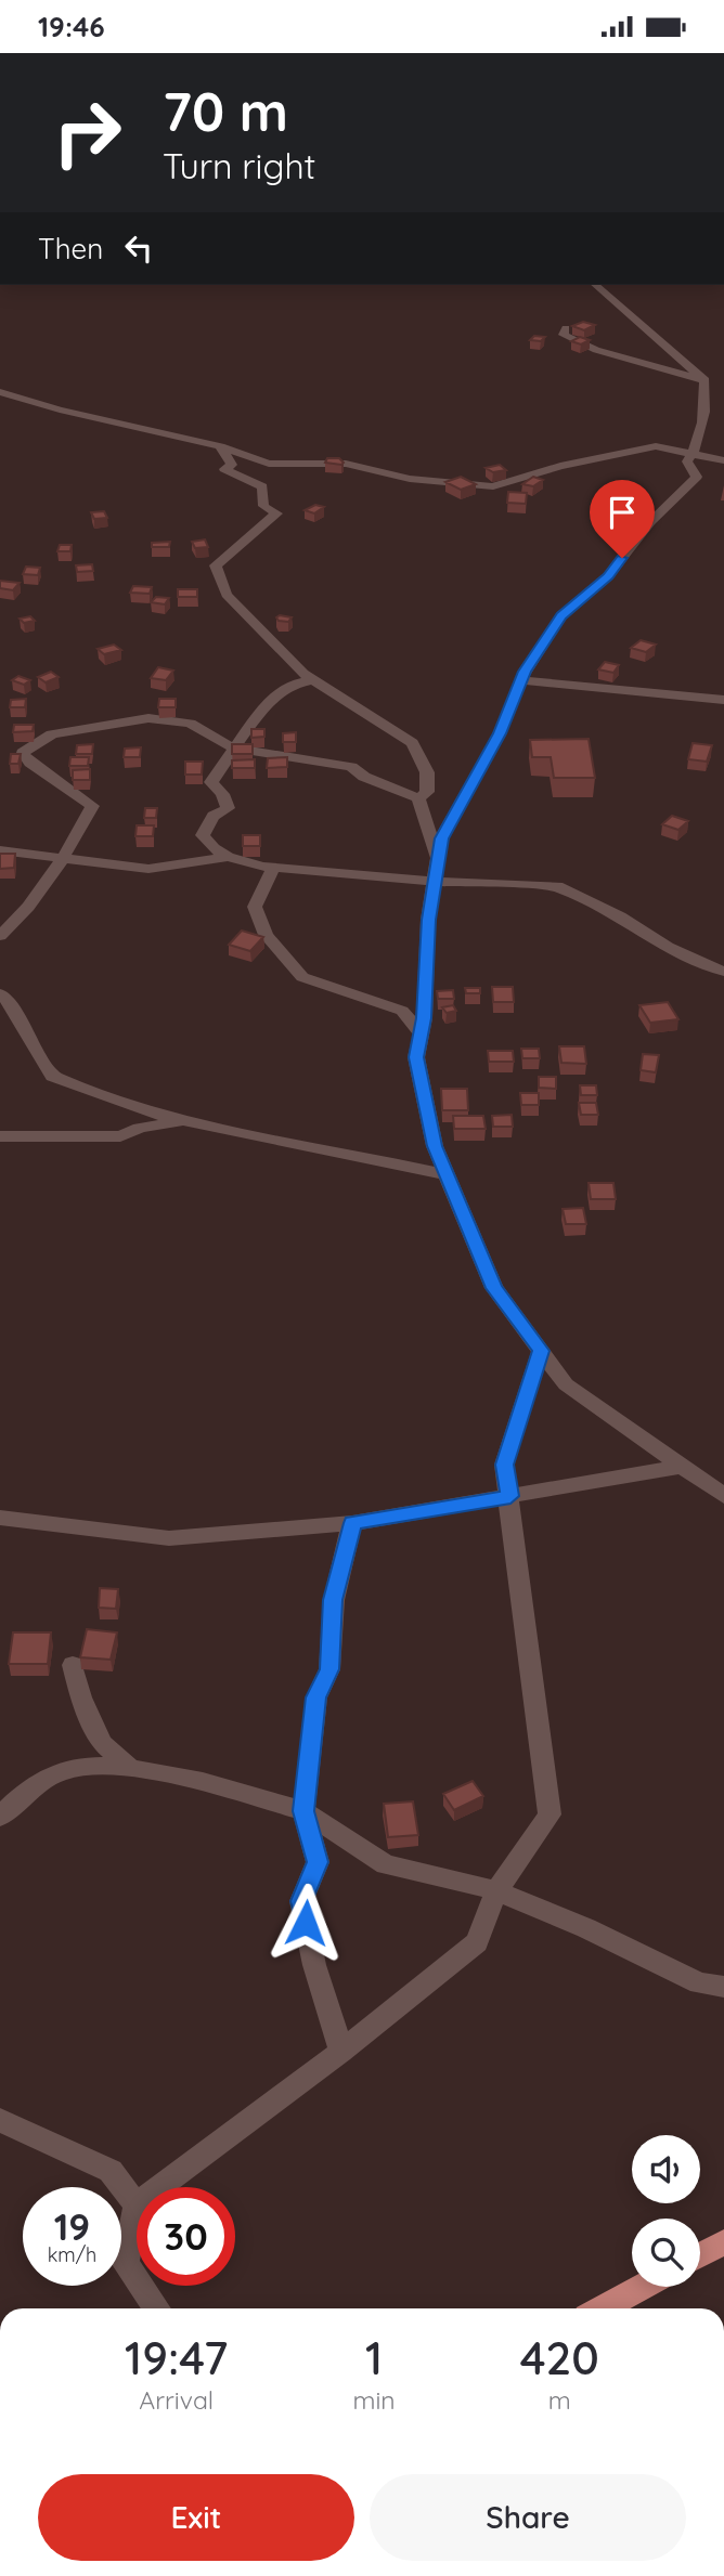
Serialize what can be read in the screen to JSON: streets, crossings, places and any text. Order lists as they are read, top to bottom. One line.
{"page":{"status":"19:46","turn":["70 m","Turn right"],"then":"Then","speed":"19 km/h","limit":"30","eta":["19:47","Arrival","1","min","420","m"],"buttons":["Exit","Share"]}}
